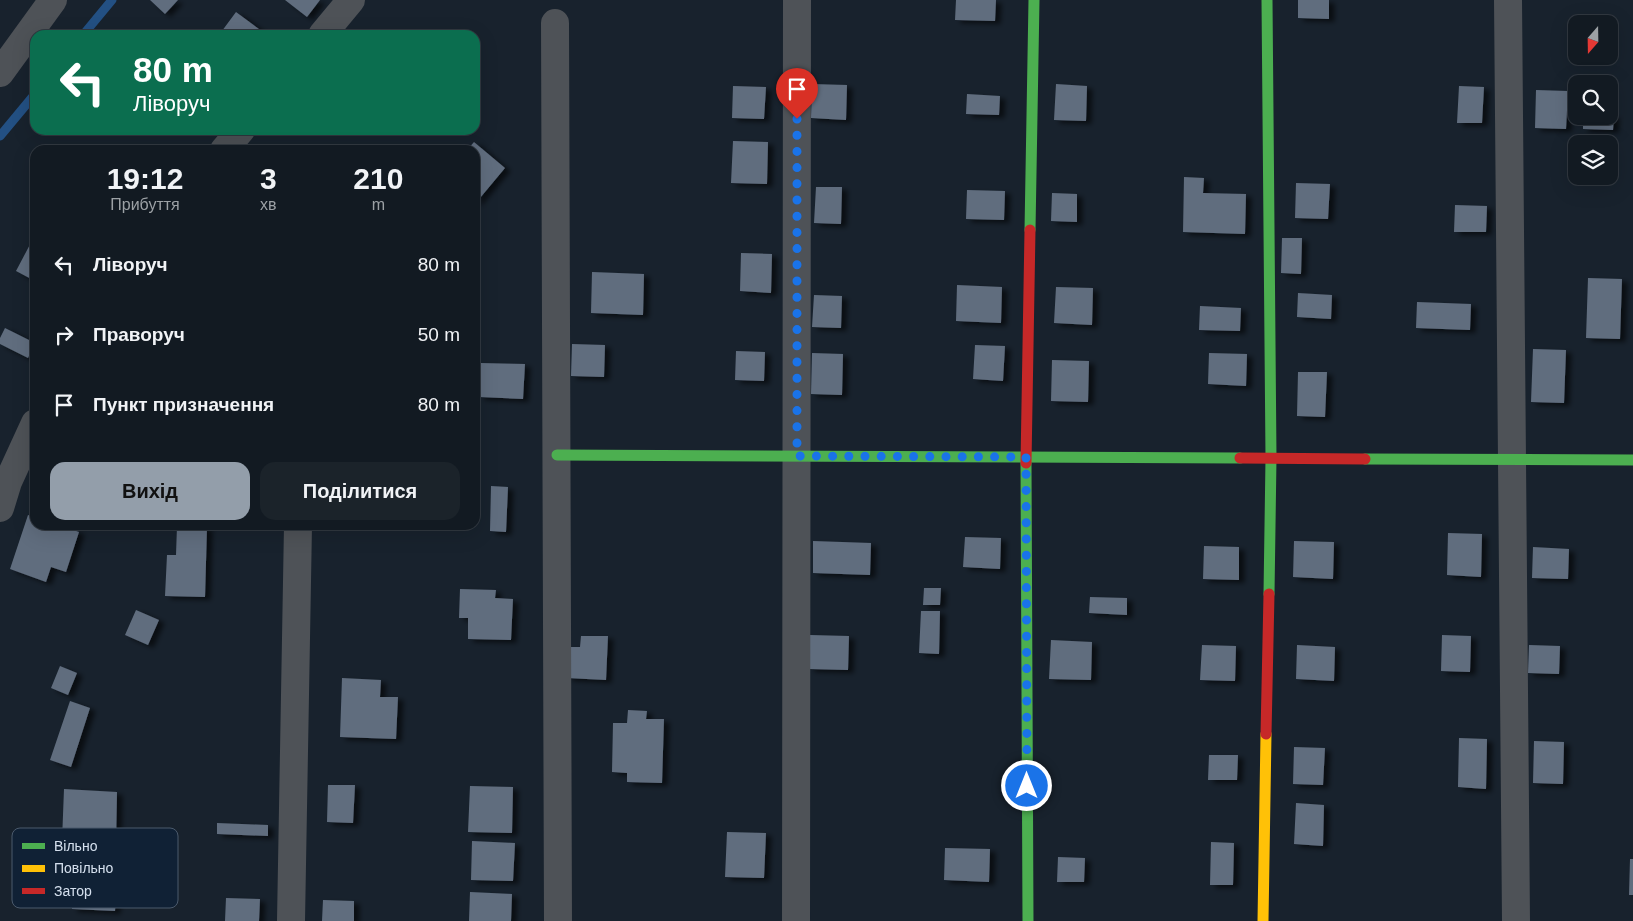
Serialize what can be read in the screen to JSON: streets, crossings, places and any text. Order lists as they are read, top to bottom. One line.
{"legend":["Вільно","Повільно","Затор"],"north":"bottom","page":{"turn":["80 m","Ліворуч"],"eta":["19:12","Прибуття","3","хв","210","m"],"list":[{"name":"Ліворуч","value":"80 m"},{"name":"Праворуч","value":"50 m"},{"name":"Пункт призначення","value":"80 m"}],"buttons":["Вихід","Поділитися"]}}
